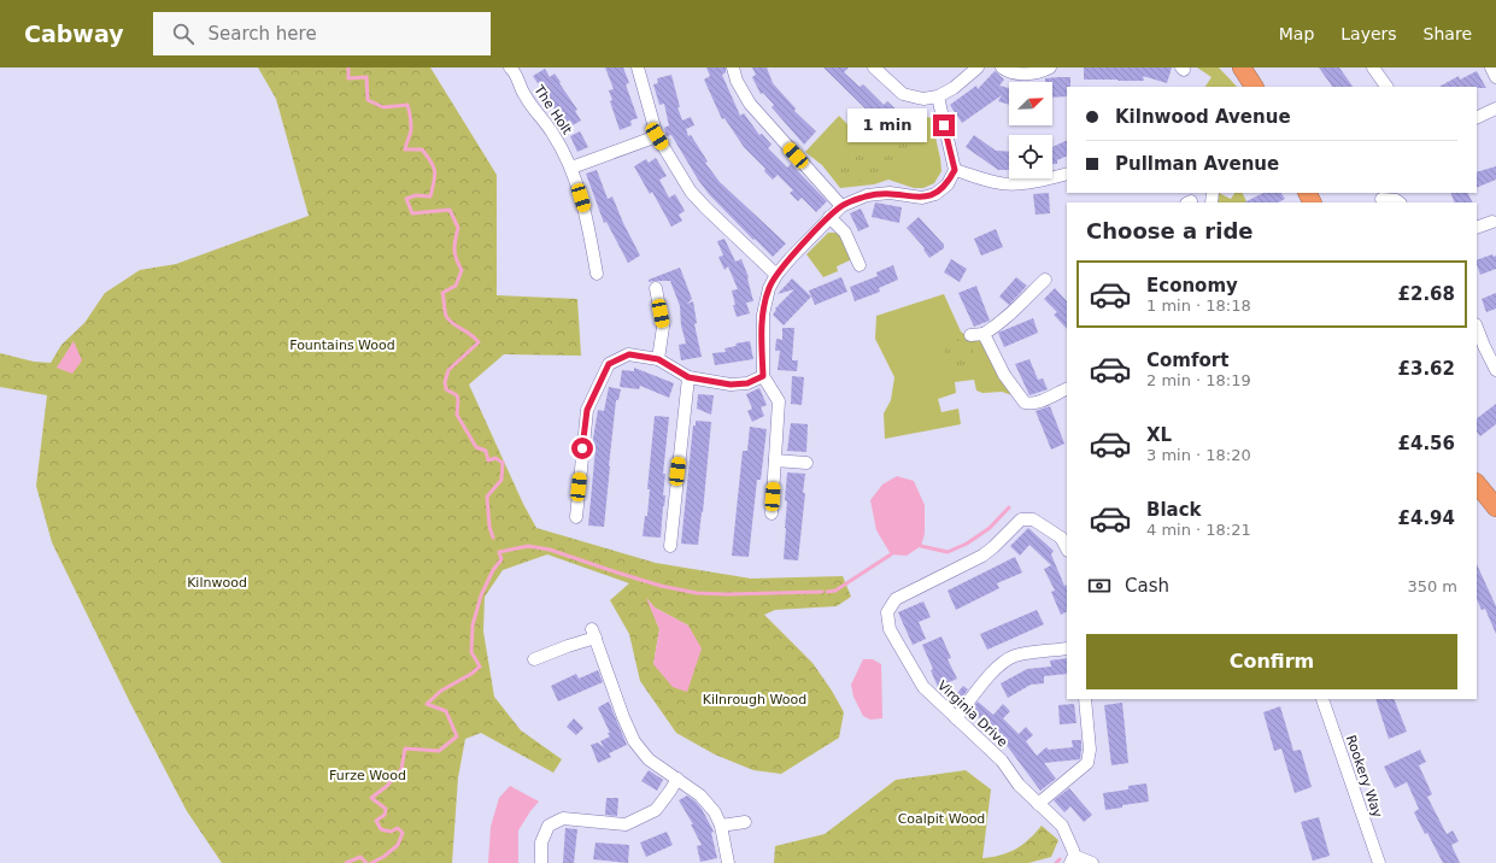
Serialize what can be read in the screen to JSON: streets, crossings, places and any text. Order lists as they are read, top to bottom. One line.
{"streets":{"street":["The Holt","Virginia Drive","Rookery Way"]},"parks":["Fountains Wood","Kilnwood","Kilnrough Wood","Furze Wood","Coalpit Wood"],"north":"top right","page":{"header":"Cabway","search":"Search here","nav":["Map","Layers","Share"],"banner":["Kilnwood Avenue","Pullman Avenue"],"bubble":"1 min","heading":"Choose a ride","list":[{"name":"Economy","note":"1 min · 18:18","value":"£2.68"},{"name":"Comfort","note":"2 min · 18:19","value":"£3.62"},{"name":"XL","note":"3 min · 18:20","value":"£4.56"},{"name":"Black","note":"4 min · 18:21","value":"£4.94"}],"pay":["Cash","350 m"],"buttons":"Confirm"}}
